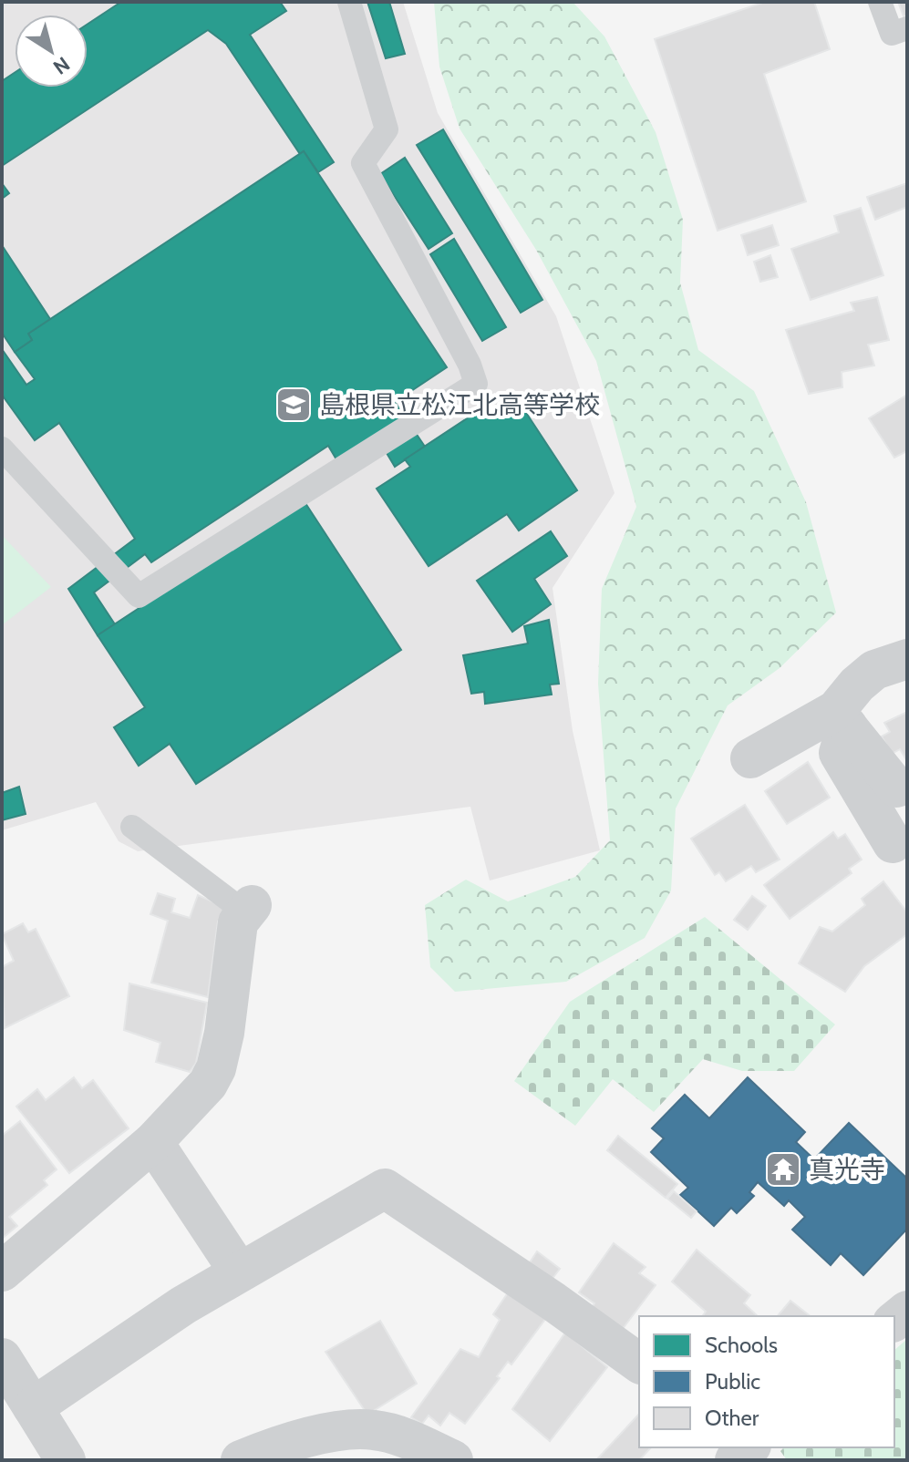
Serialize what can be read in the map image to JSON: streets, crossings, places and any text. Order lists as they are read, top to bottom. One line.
{"places":{"school or university":["島根県立松江北高等学校"],"temple":["真光寺"]},"legend":["Schools","Public","Other"],"north":"bottom right"}
